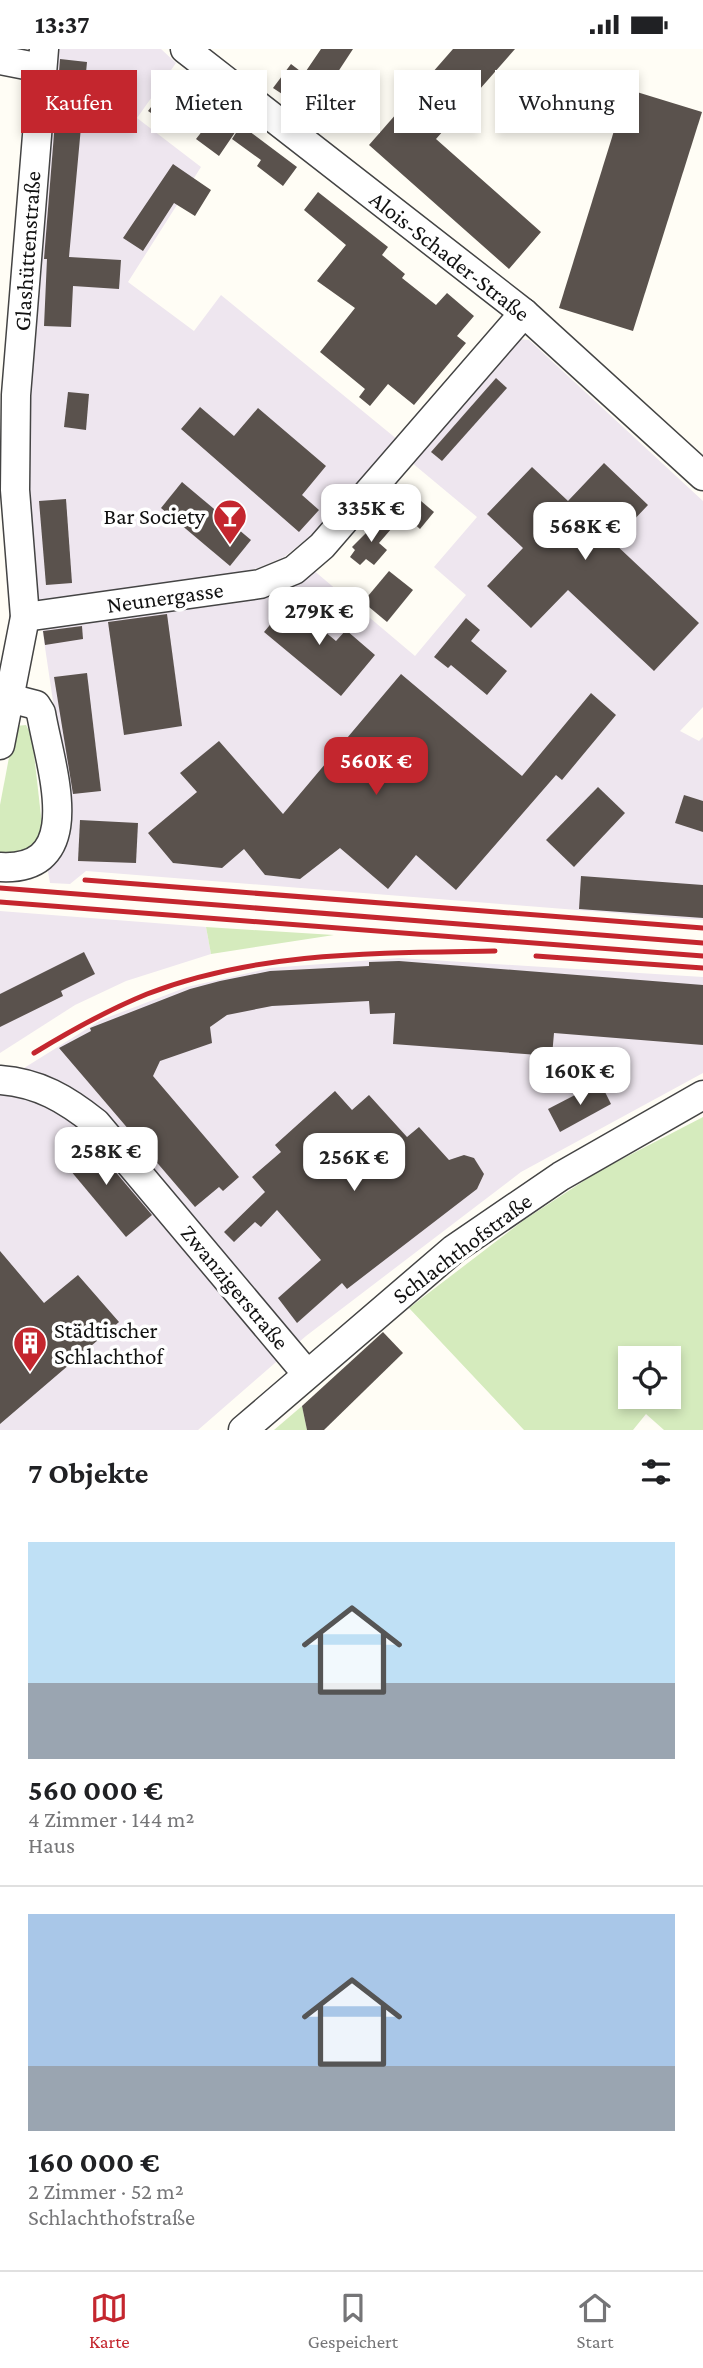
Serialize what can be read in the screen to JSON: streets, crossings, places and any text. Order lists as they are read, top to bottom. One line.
{"streets":{"street":["Glashüttenstraße","Alois-Schader-Straße","Neunergasse","Schlachthofstraße","Zwanzigerstraße"]},"crossings":[["Glashüttenstraße","Neunergasse"],["Alois-Schader-Straße","Neunergasse"],["Schlachthofstraße","Zwanzigerstraße"]],"places":{"bar":["Bar Society"],"building":["Städtischer Schlachthof"]},"page":{"status":"13:37","chip":["Kaufen","Mieten","Filter","Neu","Wohnung"],"price":["335K €","568K €","279K €","560K €","160K €","258K €","256K €"],"heading":"7 Objekte","list":[{"name":"560 000 €","note":"4 Zimmer · 144 m² · Haus"},{"name":"160 000 €","note":"2 Zimmer · 52 m² · Schlachthofstraße"}],"tabs":["Karte","Gespeichert","Start"]}}
